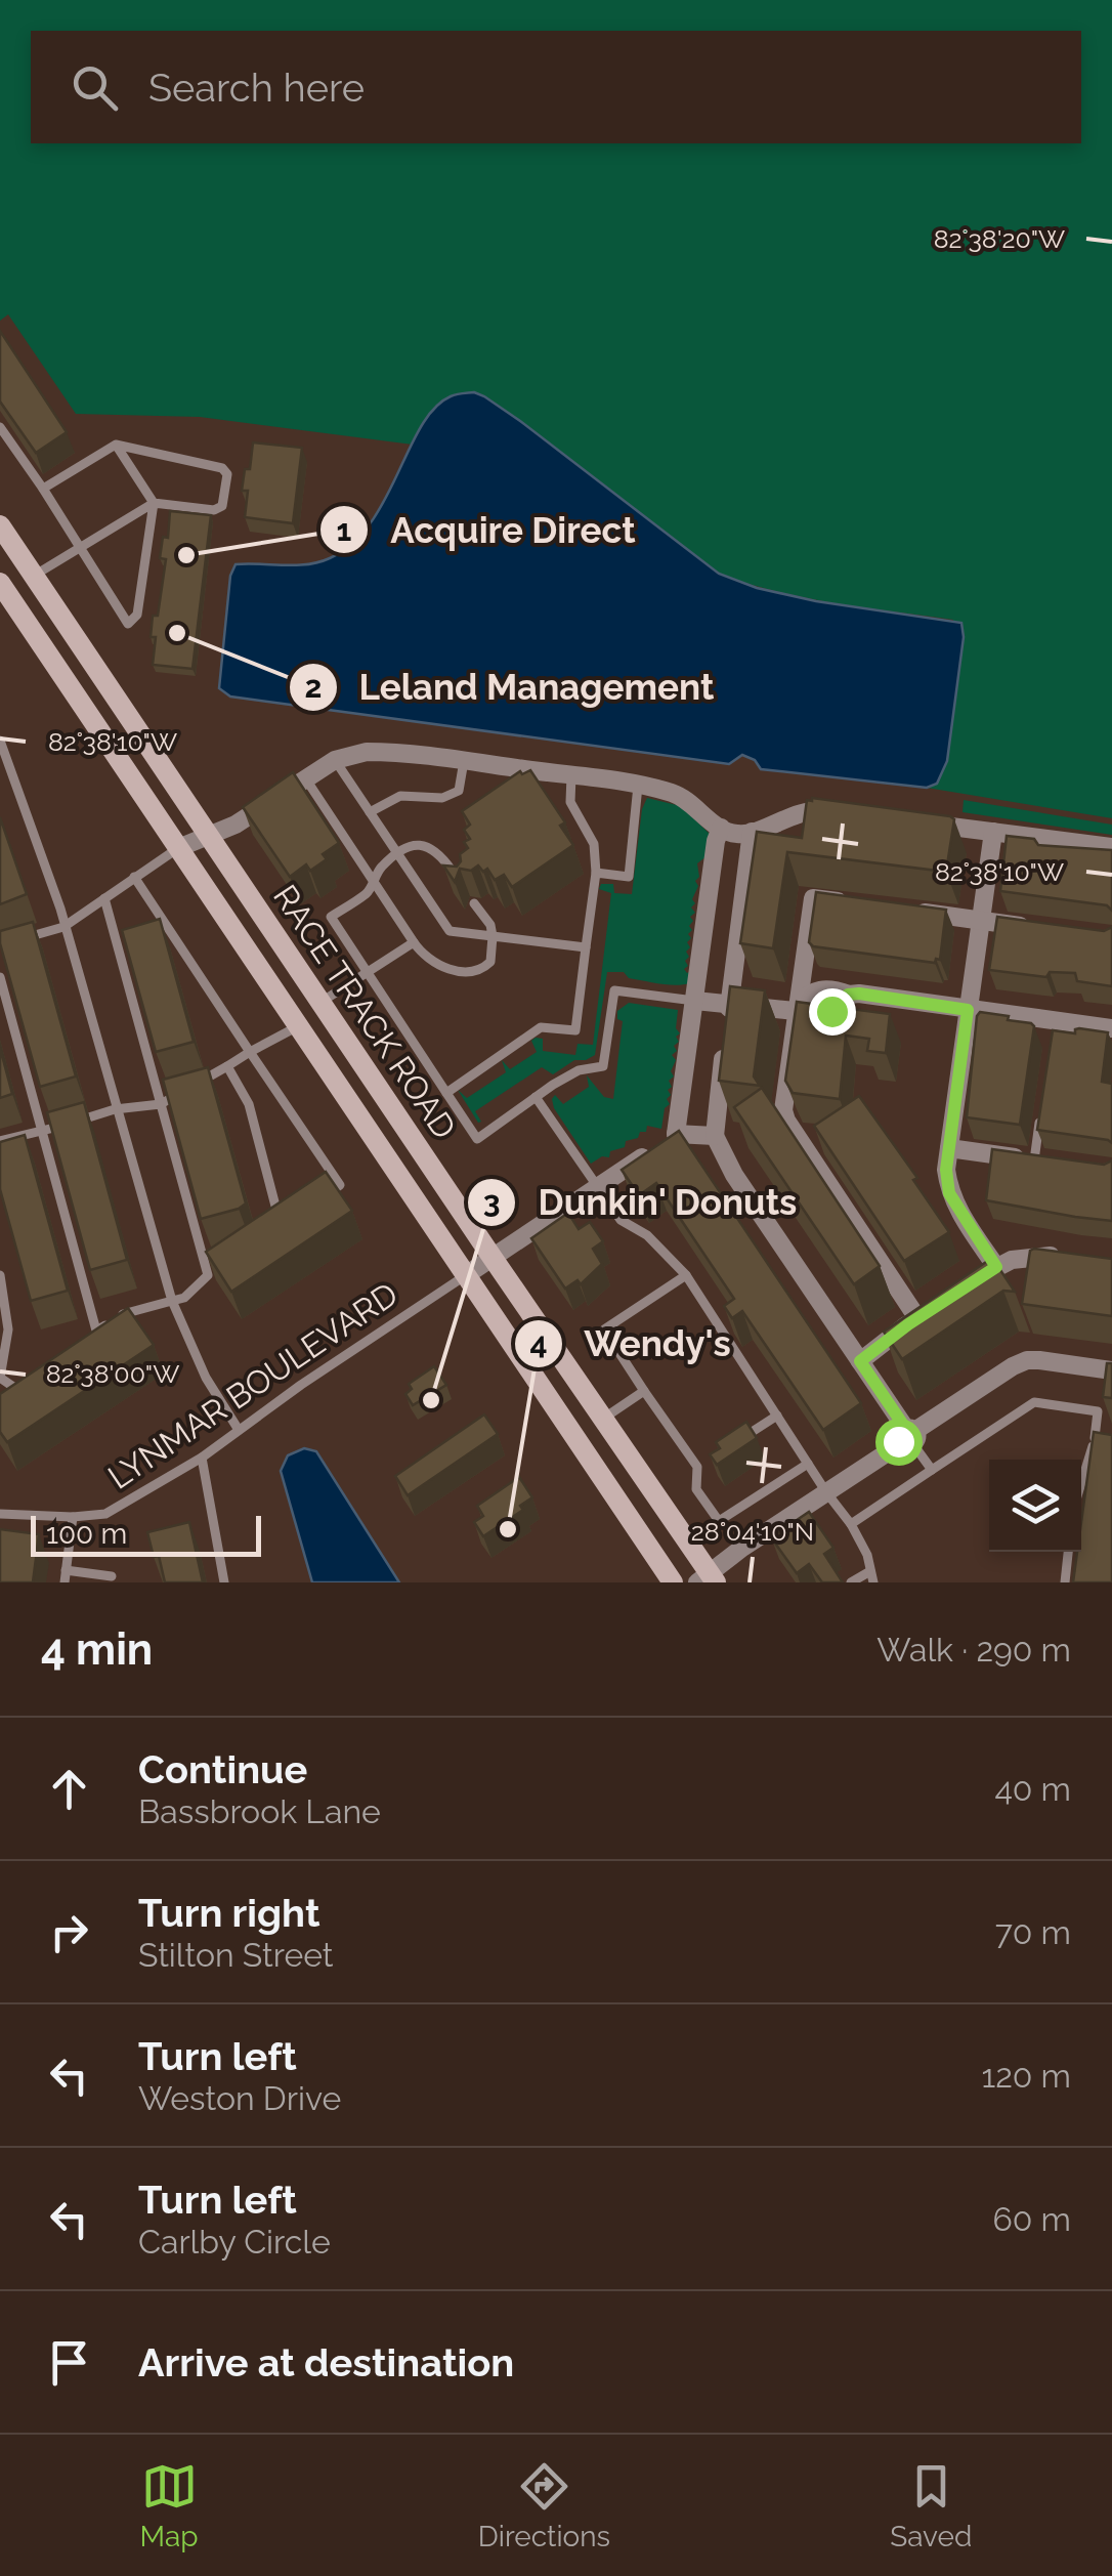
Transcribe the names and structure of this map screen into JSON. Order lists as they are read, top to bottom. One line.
{"streets":{"main road":["RACE TRACK ROAD"],"lane":["LYNMAR BOULEVARD"]},"crossings":[["RACE TRACK ROAD","LYNMAR BOULEVARD"]],"places":["Acquire Direct","Leland Management","Dunkin' Donuts","Wendy's"],"scale_bar":"100 m","page":{"search":"Search here","scale":"100 m","heading":["4 min","Walk · 290 m"],"list":[["Continue","Bassbrook Lane","40 m"],["Turn right","Stilton Street","70 m"],["Turn left","Weston Drive","120 m"],["Turn left","Carlby Circle","60 m"],"Arrive at destination"],"nav":["Map","Directions","Saved"]},"coordinates":["82°38'20\"W","82°38'10\"W","82°38'00\"W","28°04'10\"N"]}
